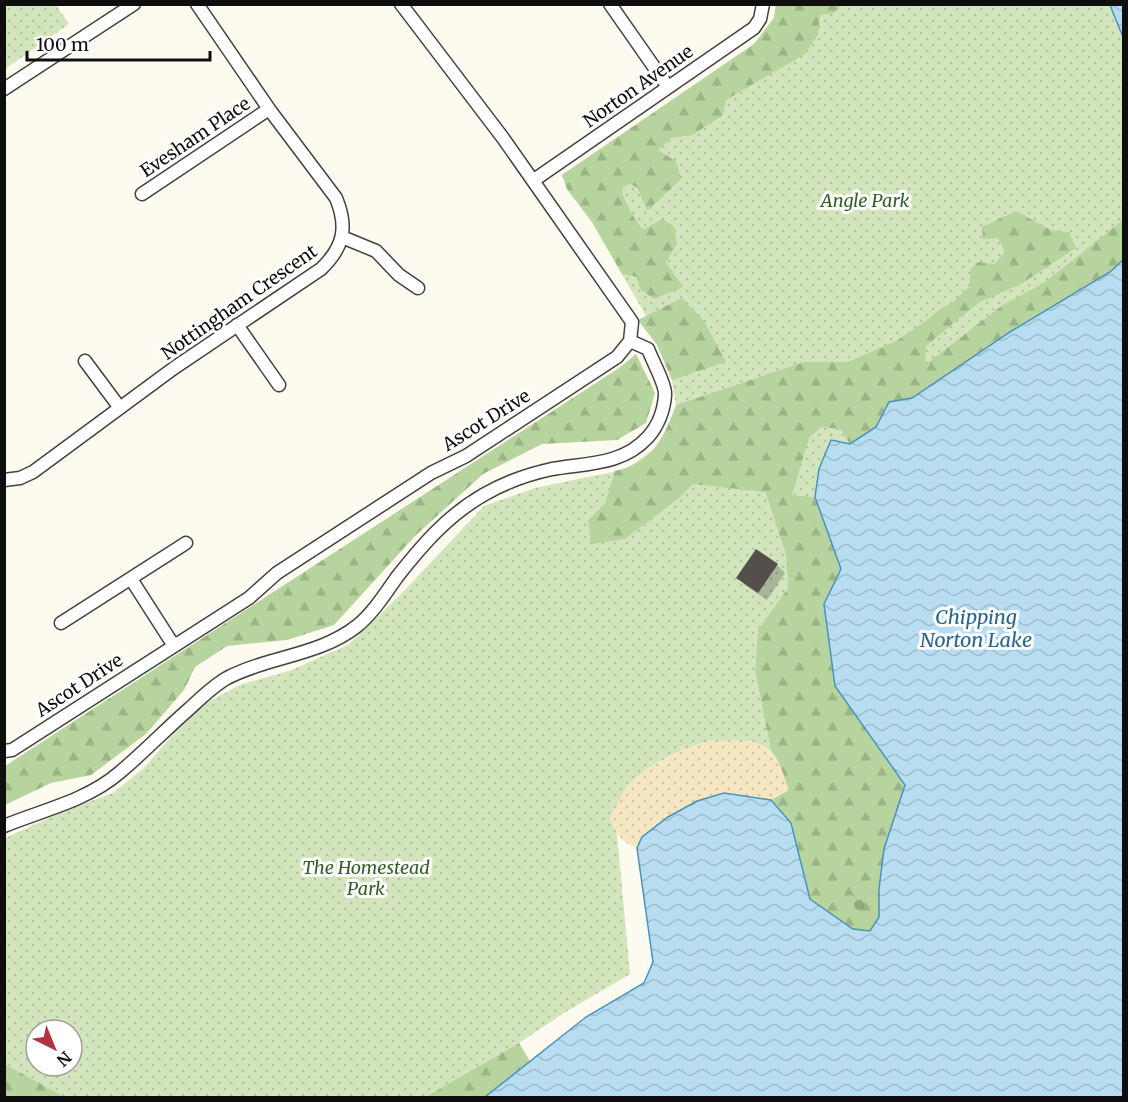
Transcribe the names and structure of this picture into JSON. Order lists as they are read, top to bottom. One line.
{"streets":{"street":["Norton Avenue","Evesham Place","Nottingham Crescent","Ascot Drive"]},"water":["Chipping Norton Lake"],"parks":["Angle Park","The Homestead Park"],"scale_bar":"100 m","north":"bottom right"}
